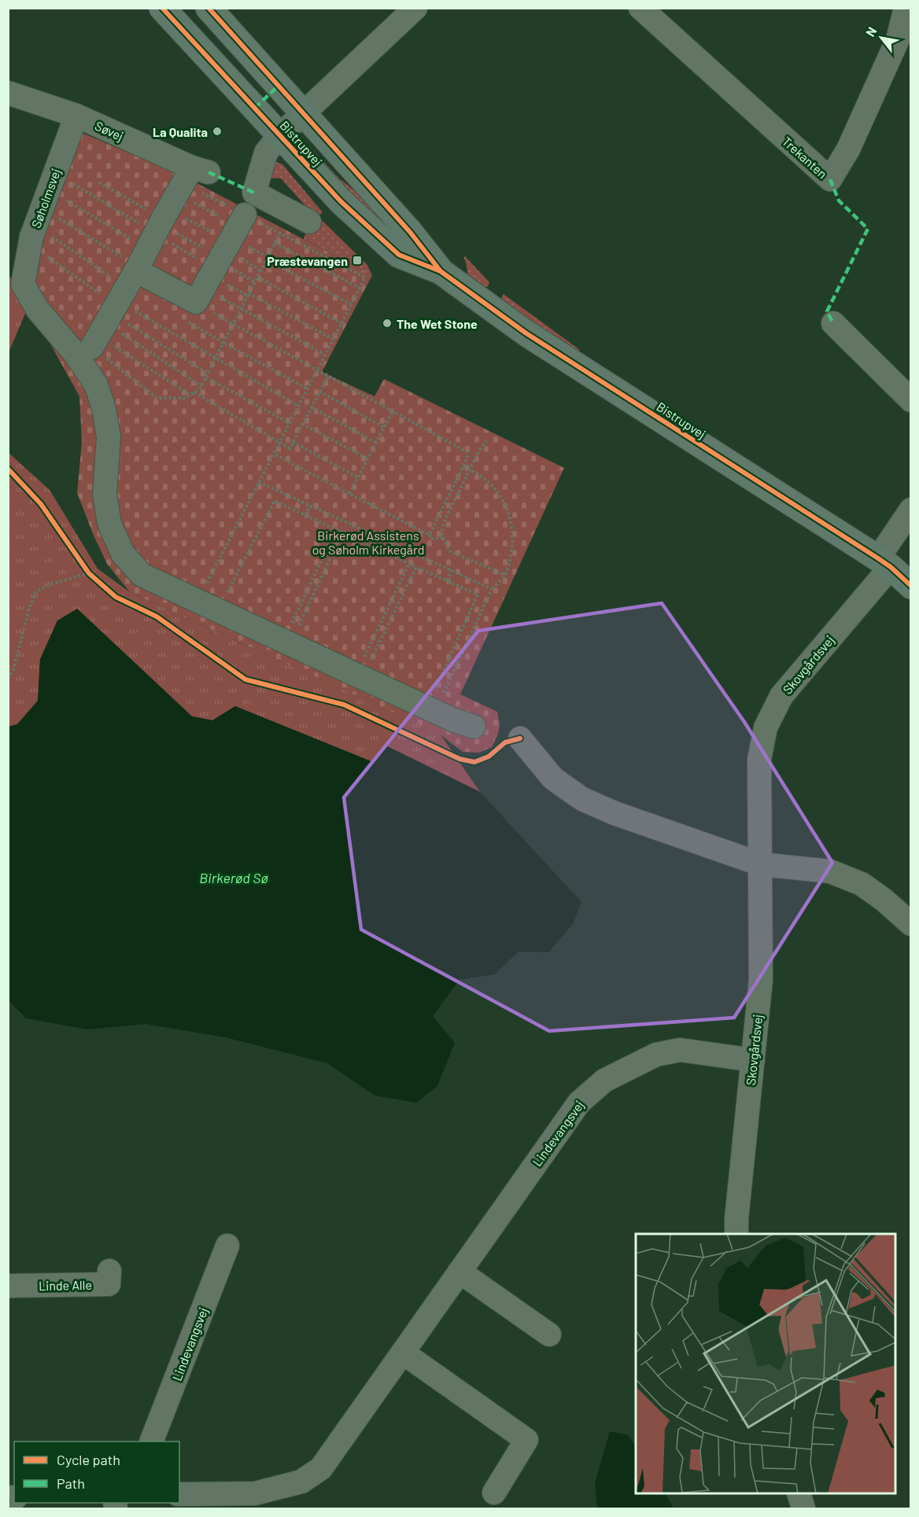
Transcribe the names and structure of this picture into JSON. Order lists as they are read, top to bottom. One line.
{"streets":{"main road":["Bistrupvej"],"street":["Søvej","Trekanten","Søholmsvej","Skovgårdsvej","Lindevangsvej","Linde Alle"]},"crossings":[["Søvej","Søholmsvej"],["Bistrupvej","Skovgårdsvej"],["Skovgårdsvej","Lindevangsvej"]],"water":["Birkerød Sø"],"parks":["Birkerød Assistens og Søholm Kirkegård"],"places":{"other":["La Qualita","The Wet Stone"],"transit":["Præstevangen"]},"legend":["Cycle path","Path"],"north":"top left"}
